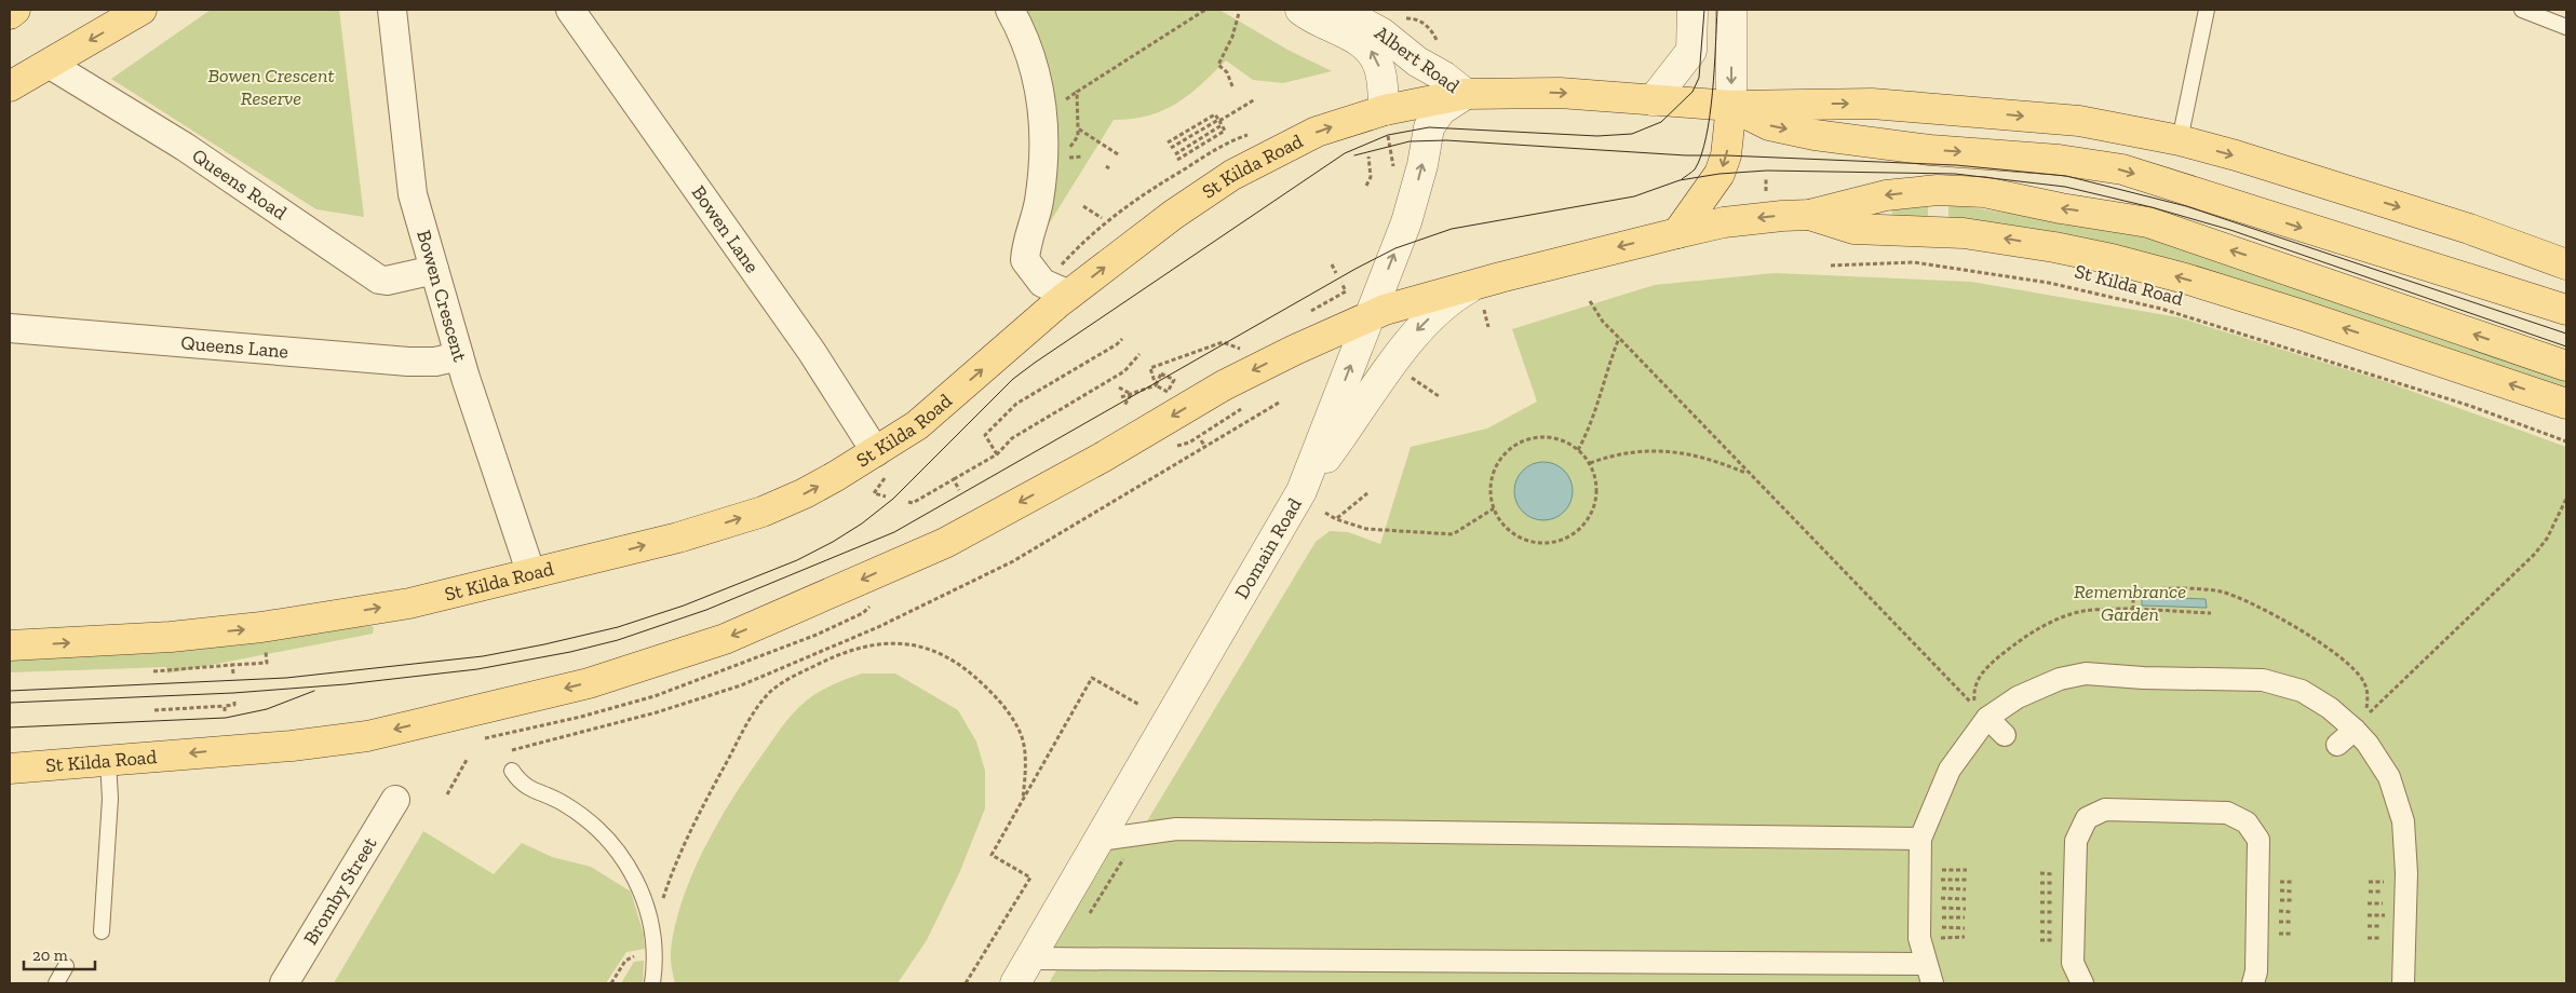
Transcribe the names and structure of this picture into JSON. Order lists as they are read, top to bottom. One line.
{"streets":{"main road":["St Kilda Road"],"street":["Albert Road","Queens Road","Bowen Lane","Bowen Crescent","Queens Lane","Domain Road","Bromby Street"]},"crossings":[["Albert Road","St Kilda Road"],["Albert Road","Domain Road"],["St Kilda Road","Bowen Lane"],["St Kilda Road","Bowen Crescent"],["St Kilda Road","Domain Road"],["Queens Road","Bowen Crescent"],["Bowen Crescent","Queens Lane"]],"parks":["Bowen Crescent Reserve","Remembrance Garden"],"scale_bar":"20 m"}
